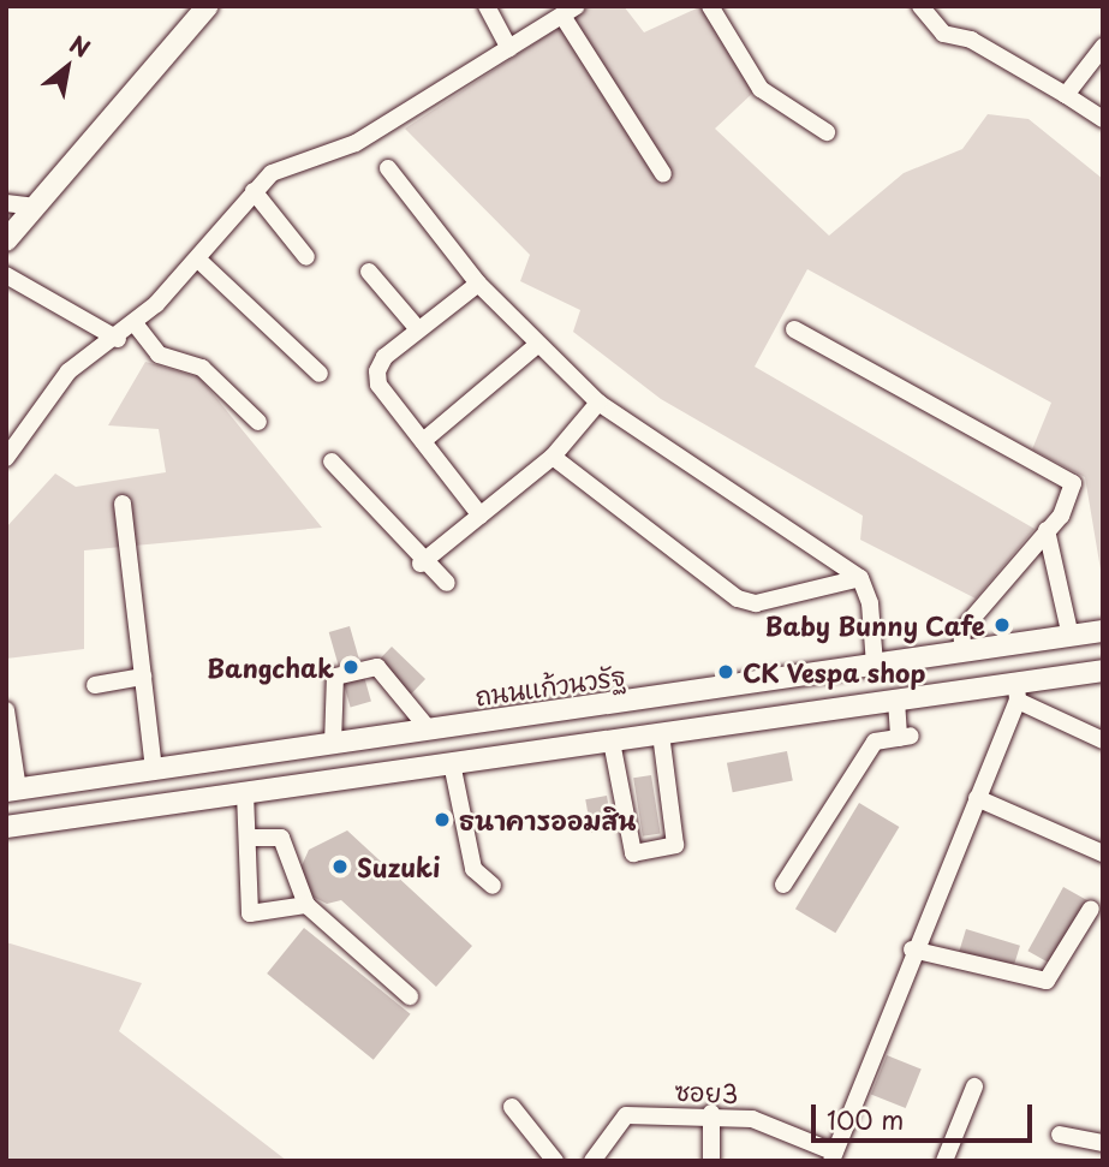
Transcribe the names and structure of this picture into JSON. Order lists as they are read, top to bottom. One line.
{"streets":{"main road":["ถนนแก้วนวรัฐ"],"street":["ซอย3"]},"places":["Baby Bunny Cafe","Bangchak","CK Vespa shop","ธนาคารออมสิน","Suzuki"],"scale_bar":"100 m","north":"top right"}
